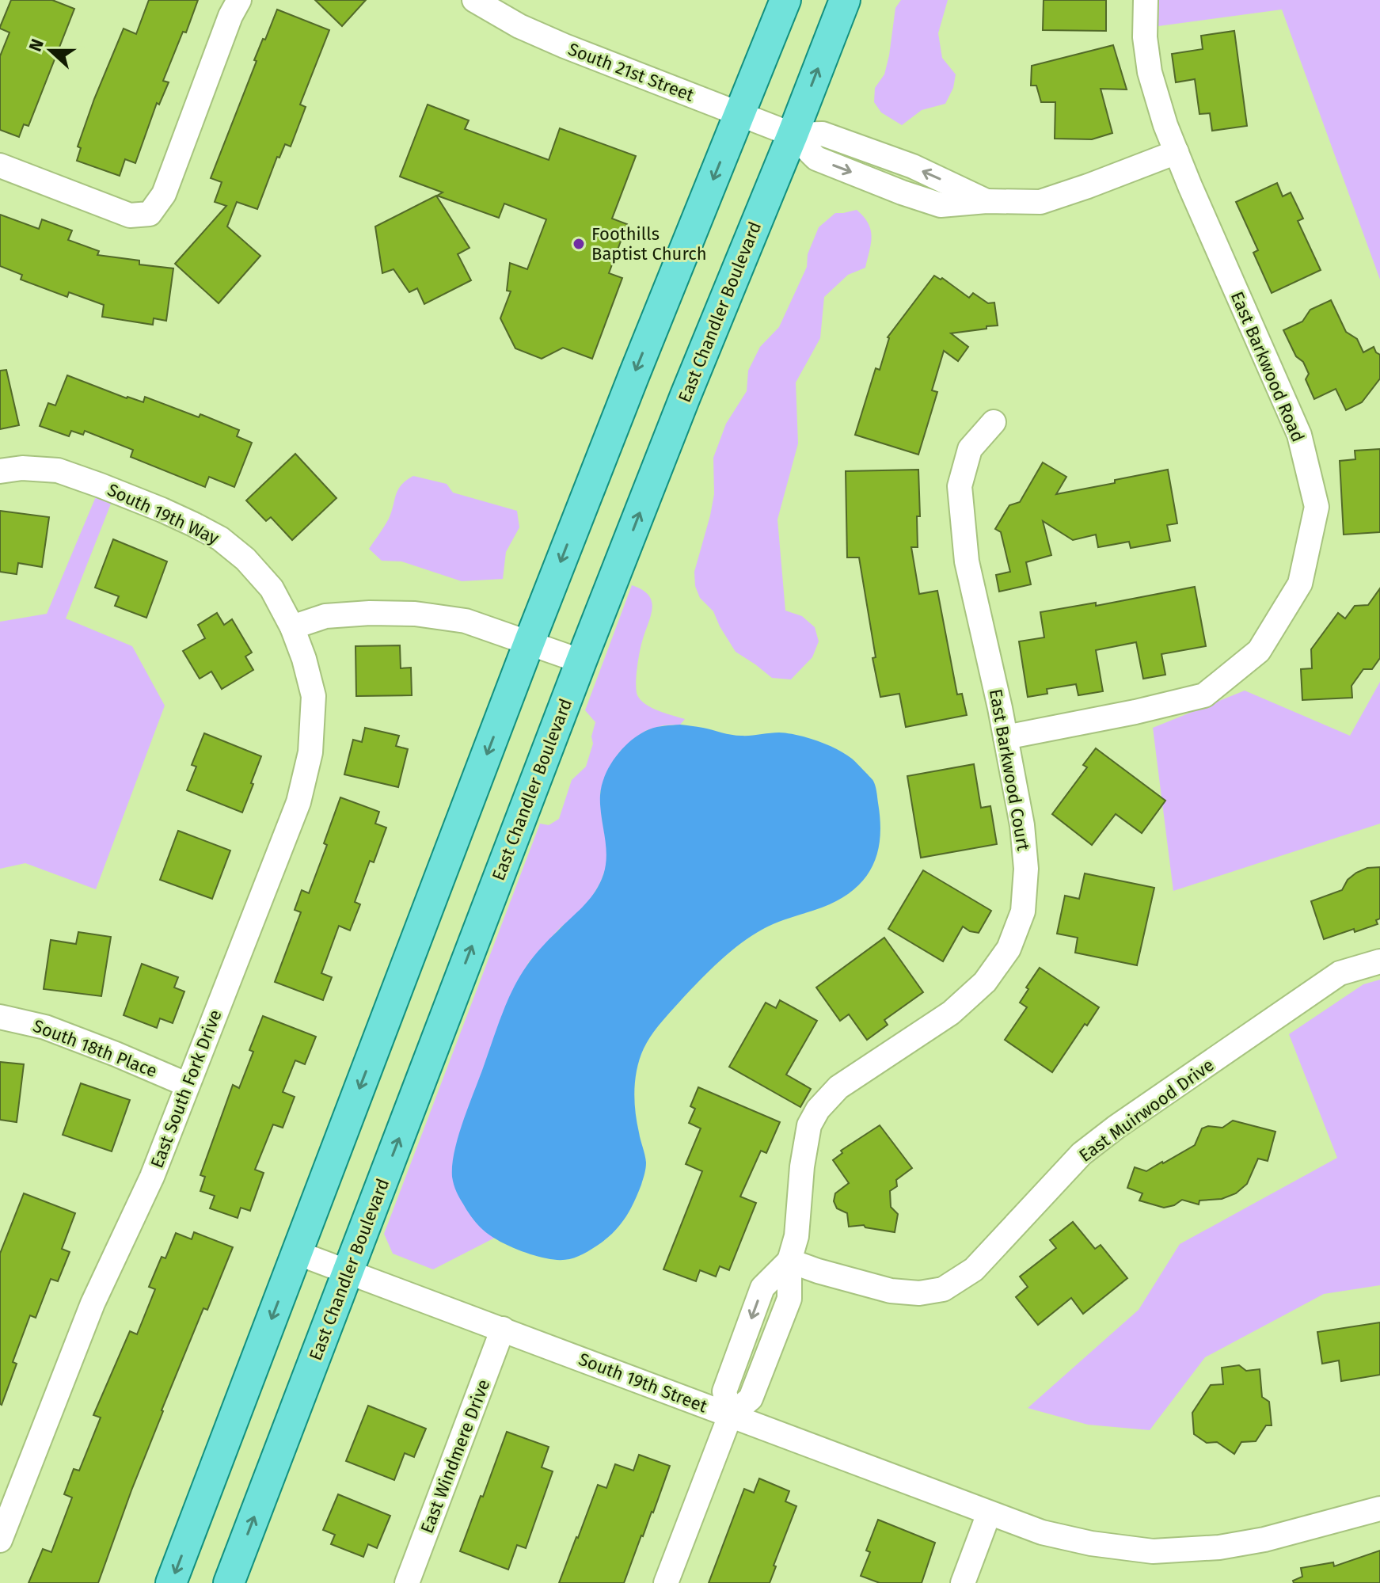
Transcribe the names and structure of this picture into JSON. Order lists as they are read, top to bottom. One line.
{"streets":{"main road":["East Chandler Boulevard"],"street":["South 21st Street","East Barkwood Road","South 19th Way","East Barkwood Court","South 18th Place","East South Fork Drive","East Muirwood Drive","South 19th Street","East Windmere Drive"]},"crossings":[["South 21st Street","East Chandler Boulevard"],["South 21st Street","East Barkwood Road"],["East Chandler Boulevard","South 19th Street"],["East Barkwood Road","East Barkwood Court"],["South 19th Way","East South Fork Drive"],["East Barkwood Court","East Muirwood Drive"],["South 18th Place","East South Fork Drive"],["South 19th Street","East Windmere Drive"]],"places":["Foothills Baptist Church"],"north":"left"}
